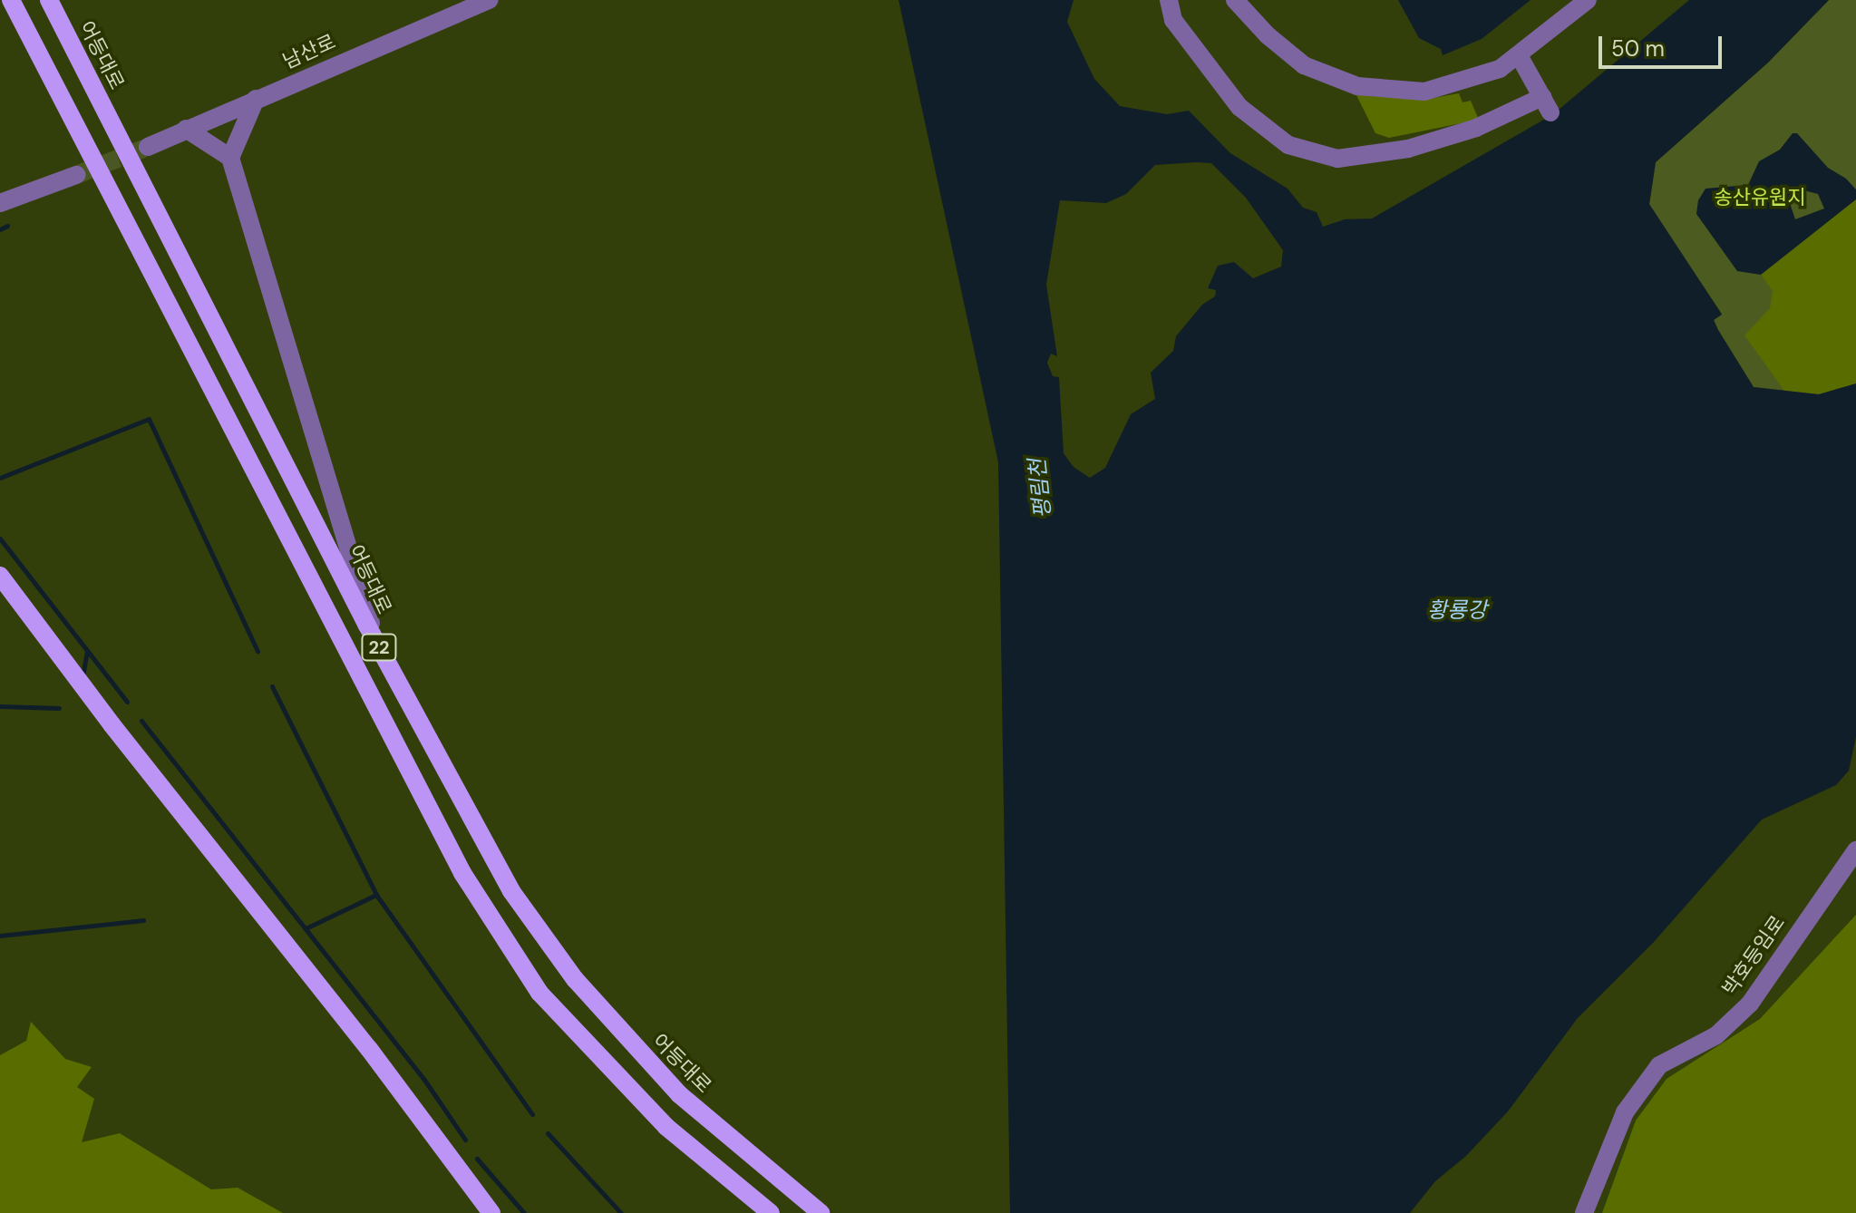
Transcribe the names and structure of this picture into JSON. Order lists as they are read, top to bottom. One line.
{"streets":{"main road":["어등대로","22"],"street":["남산로","박호등임로"]},"water":["평림천","황룡강"],"parks":["송산유원지"],"scale_bar":"50 m"}
